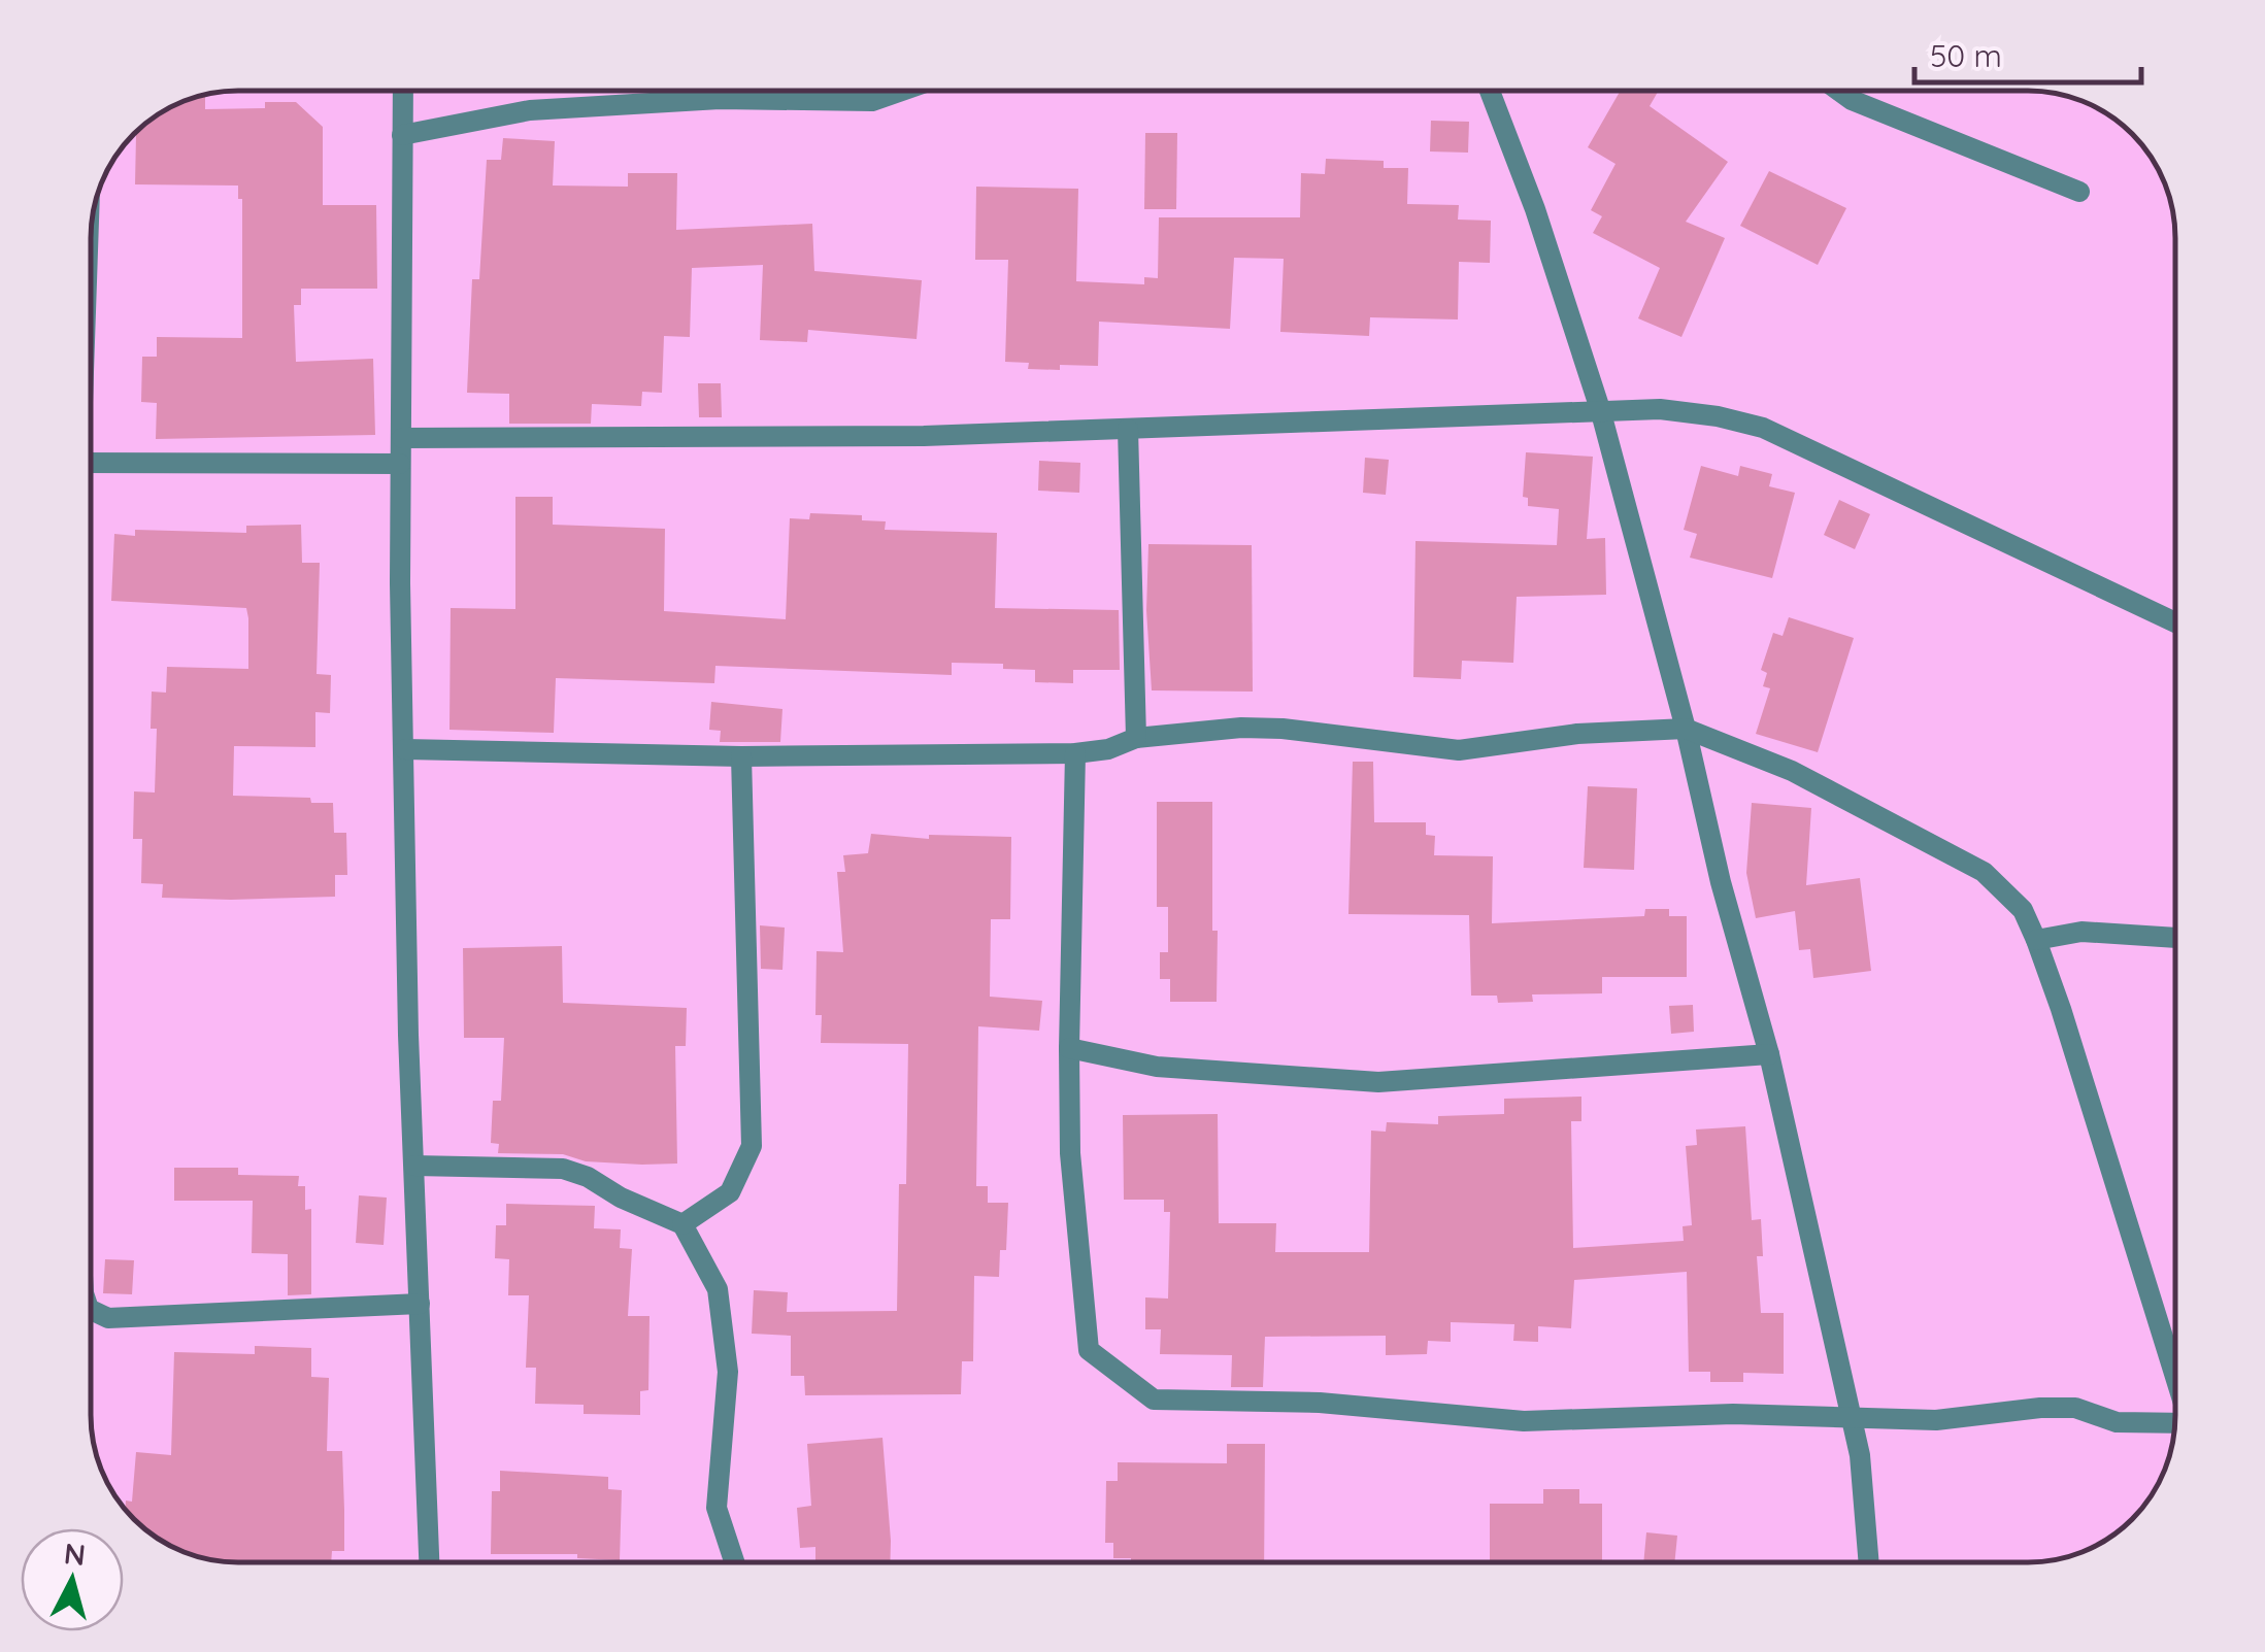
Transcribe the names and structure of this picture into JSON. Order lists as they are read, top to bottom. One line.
{"scale_bar":"50 m","north":"top"}
